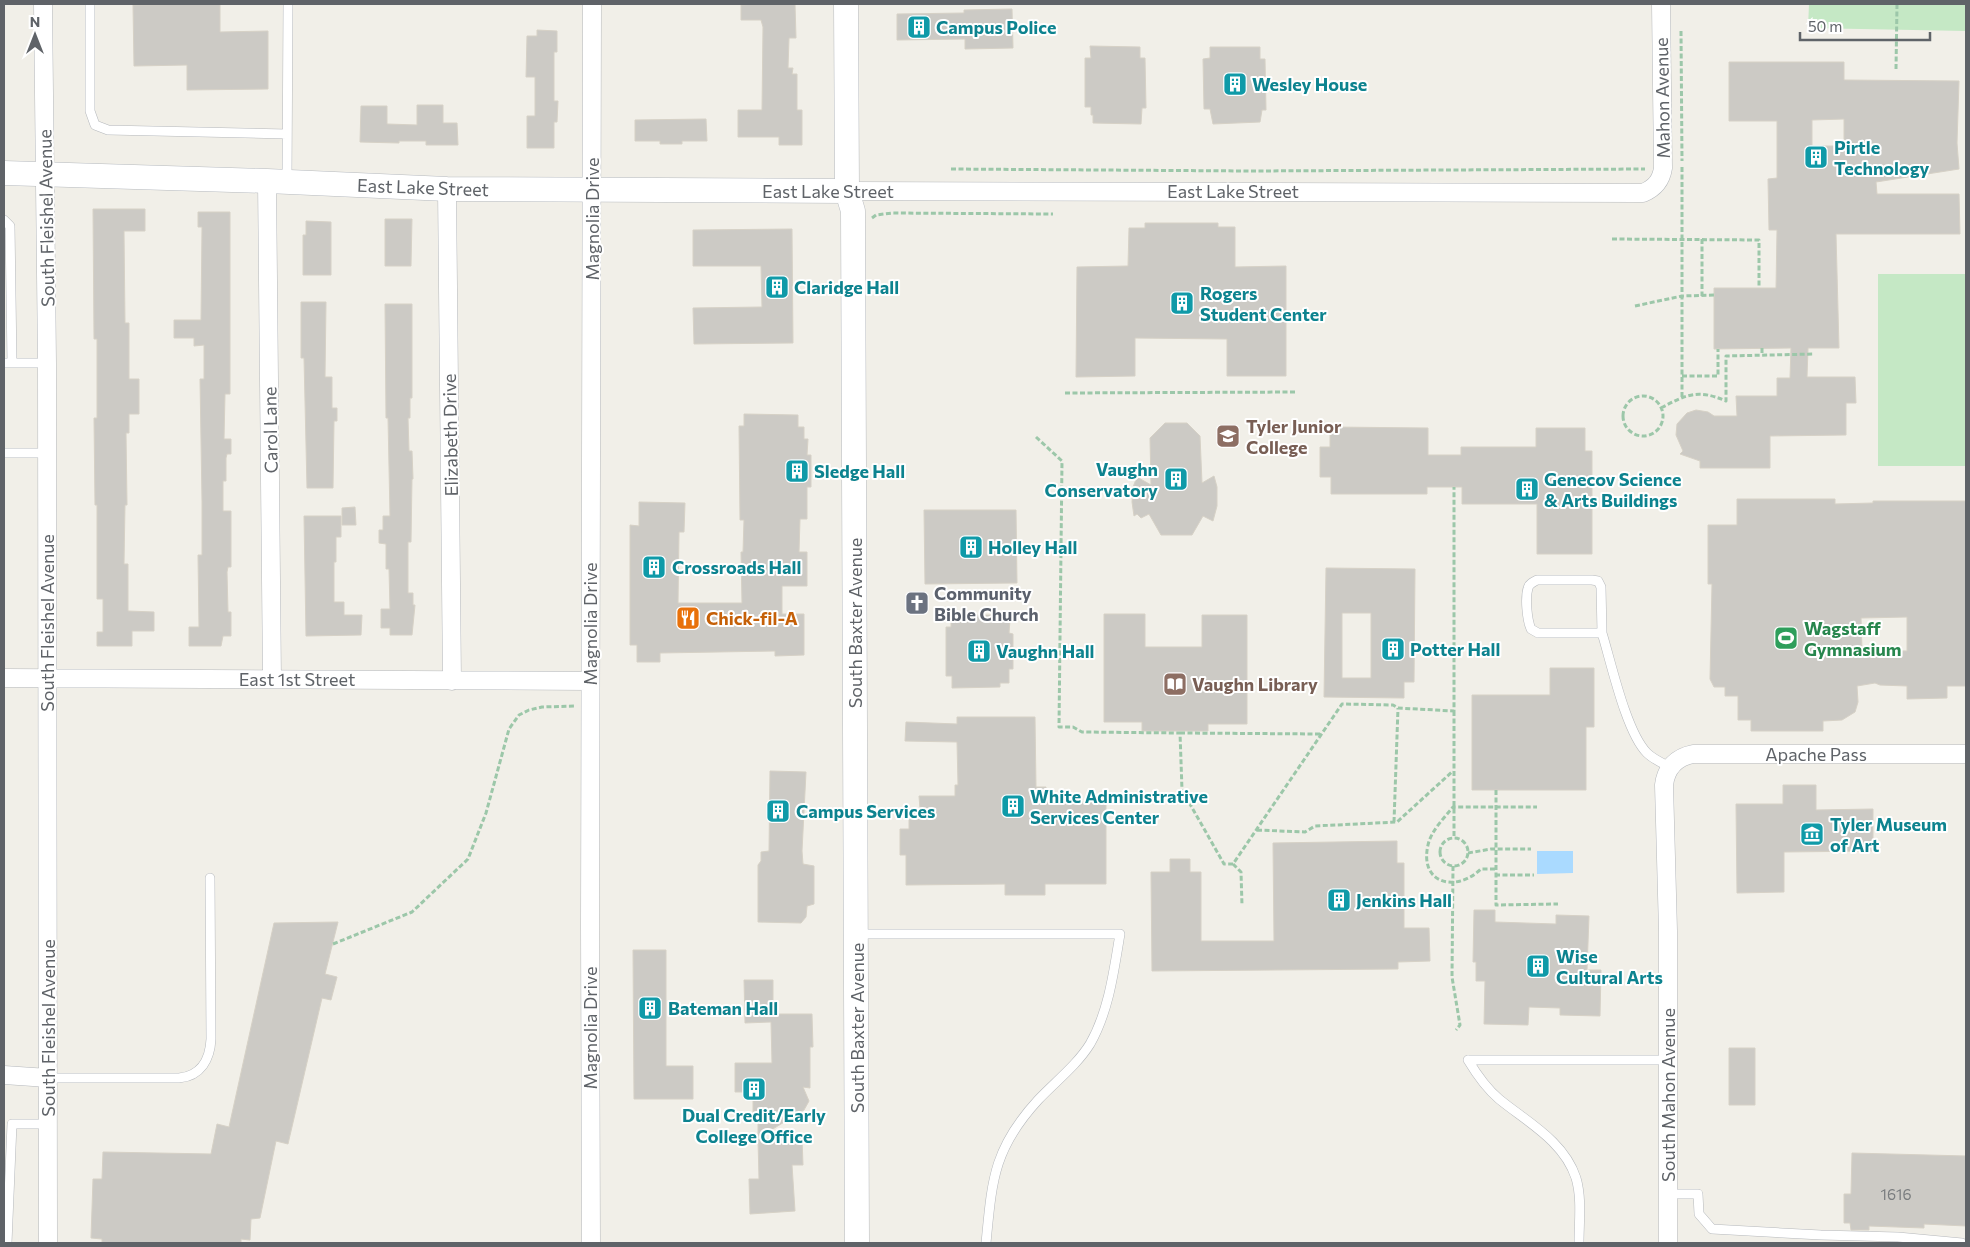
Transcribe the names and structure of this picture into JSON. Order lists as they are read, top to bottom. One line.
{"streets":{"street":["Mahon Avenue","East Lake Street","South Fleishel Avenue","Magnolia Drive","Carol Lane","Elizabeth Drive","South Baxter Avenue","East 1st Street","Apache Pass","South Mahon Avenue"]},"crossings":[["Mahon Avenue","East Lake Street"],["East Lake Street","South Fleishel Avenue"],["East Lake Street","Magnolia Drive"],["East Lake Street","Carol Lane"],["East Lake Street","Elizabeth Drive"],["East Lake Street","South Baxter Avenue"],["South Fleishel Avenue","East 1st Street"],["Magnolia Drive","East 1st Street"],["Carol Lane","East 1st Street"],["Elizabeth Drive","East 1st Street"],["Apache Pass","South Mahon Avenue"]],"places":{"building":["Campus Police","Wesley House","Pirtle Technology","Claridge Hall","Rogers Student Center","Sledge Hall","Vaughn Conservatory","Genecov Science & Arts Buildings","Holley Hall","Crossroads Hall","Potter Hall","Vaughn Hall","White Administrative Services Center","Campus Services","Jenkins Hall","Wise Cultural Arts","Bateman Hall","Dual Credit/Early College Office"],"school or university":["Tyler Junior College"],"church":["Community Bible Church"],"restaurant":["Chick-fil-A"],"sports":["Wagstaff Gymnasium"],"library":["Vaughn Library"],"museum":["Tyler Museum of Art"]},"house_numbers":["1616"],"scale_bar":"50 m","north":"top"}
